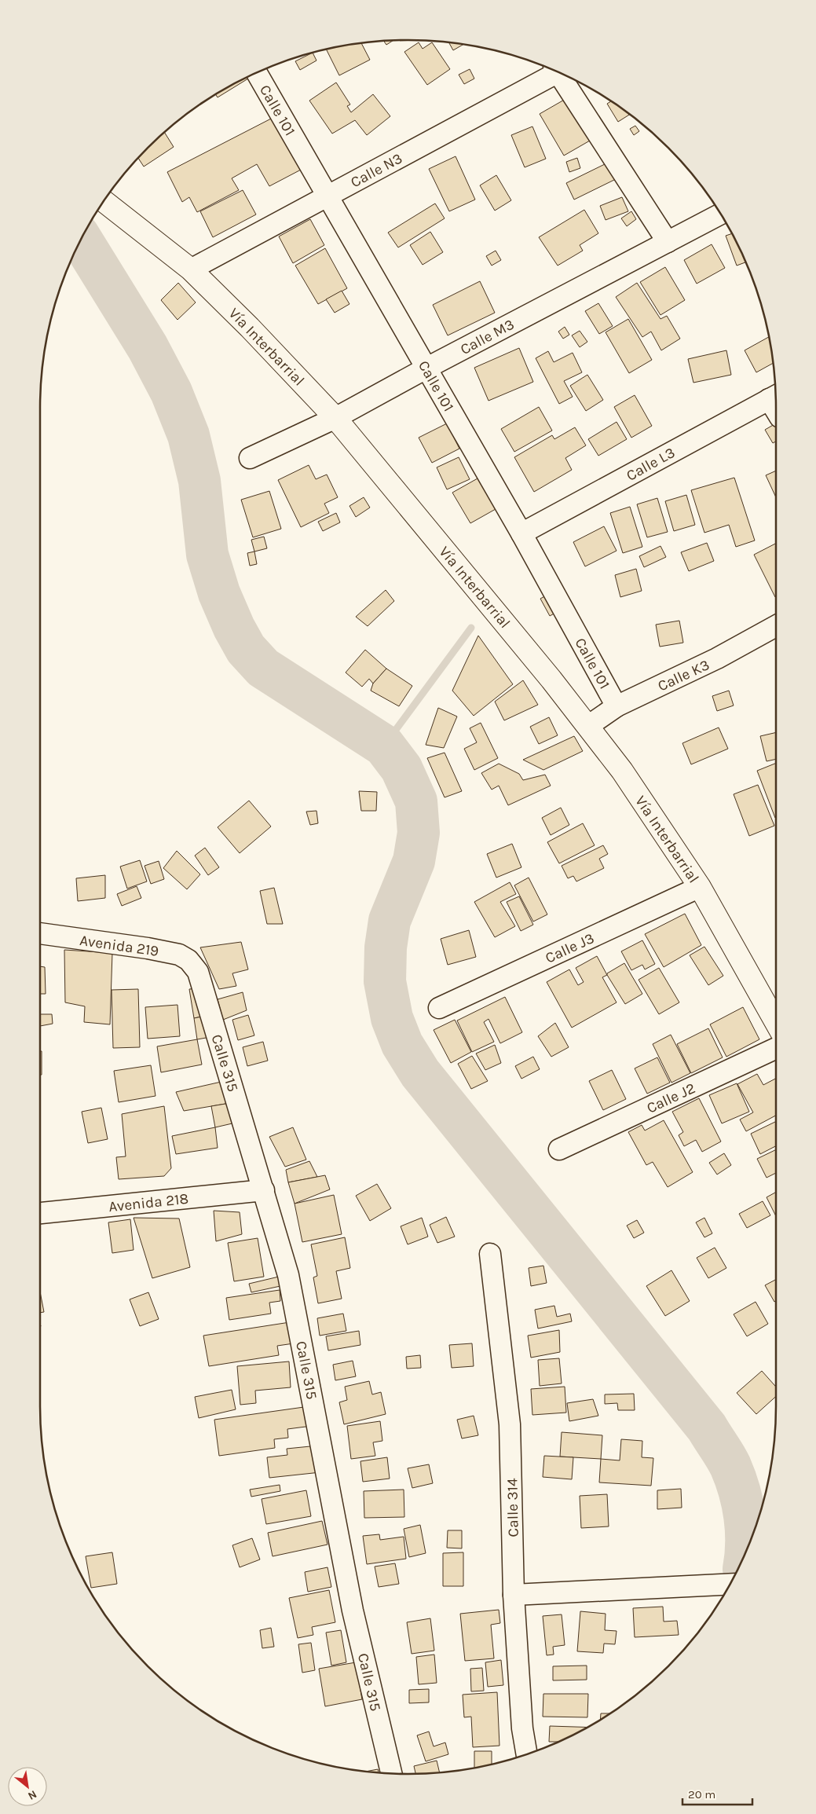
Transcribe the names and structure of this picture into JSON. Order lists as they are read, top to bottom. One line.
{"streets":{"main road":["Vía Interbarrial"],"street":["Calle 101","Calle N3","Calle M3","Calle L3","Calle K3","Avenida 219","Calle J3","Calle 315","Calle J2","Avenida 218","Calle 314"]},"crossings":[["Calle 101","Calle N3"],["Calle 101","Calle M3"],["Calle 101","Calle L3"],["Calle 101","Calle K3"],["Calle N3","Vía Interbarrial"],["Calle M3","Vía Interbarrial"],["Vía Interbarrial","Calle K3"],["Vía Interbarrial","Calle J3"],["Avenida 219","Calle 315"],["Calle 315","Avenida 218"]],"scale_bar":"20 m","north":"bottom right"}
